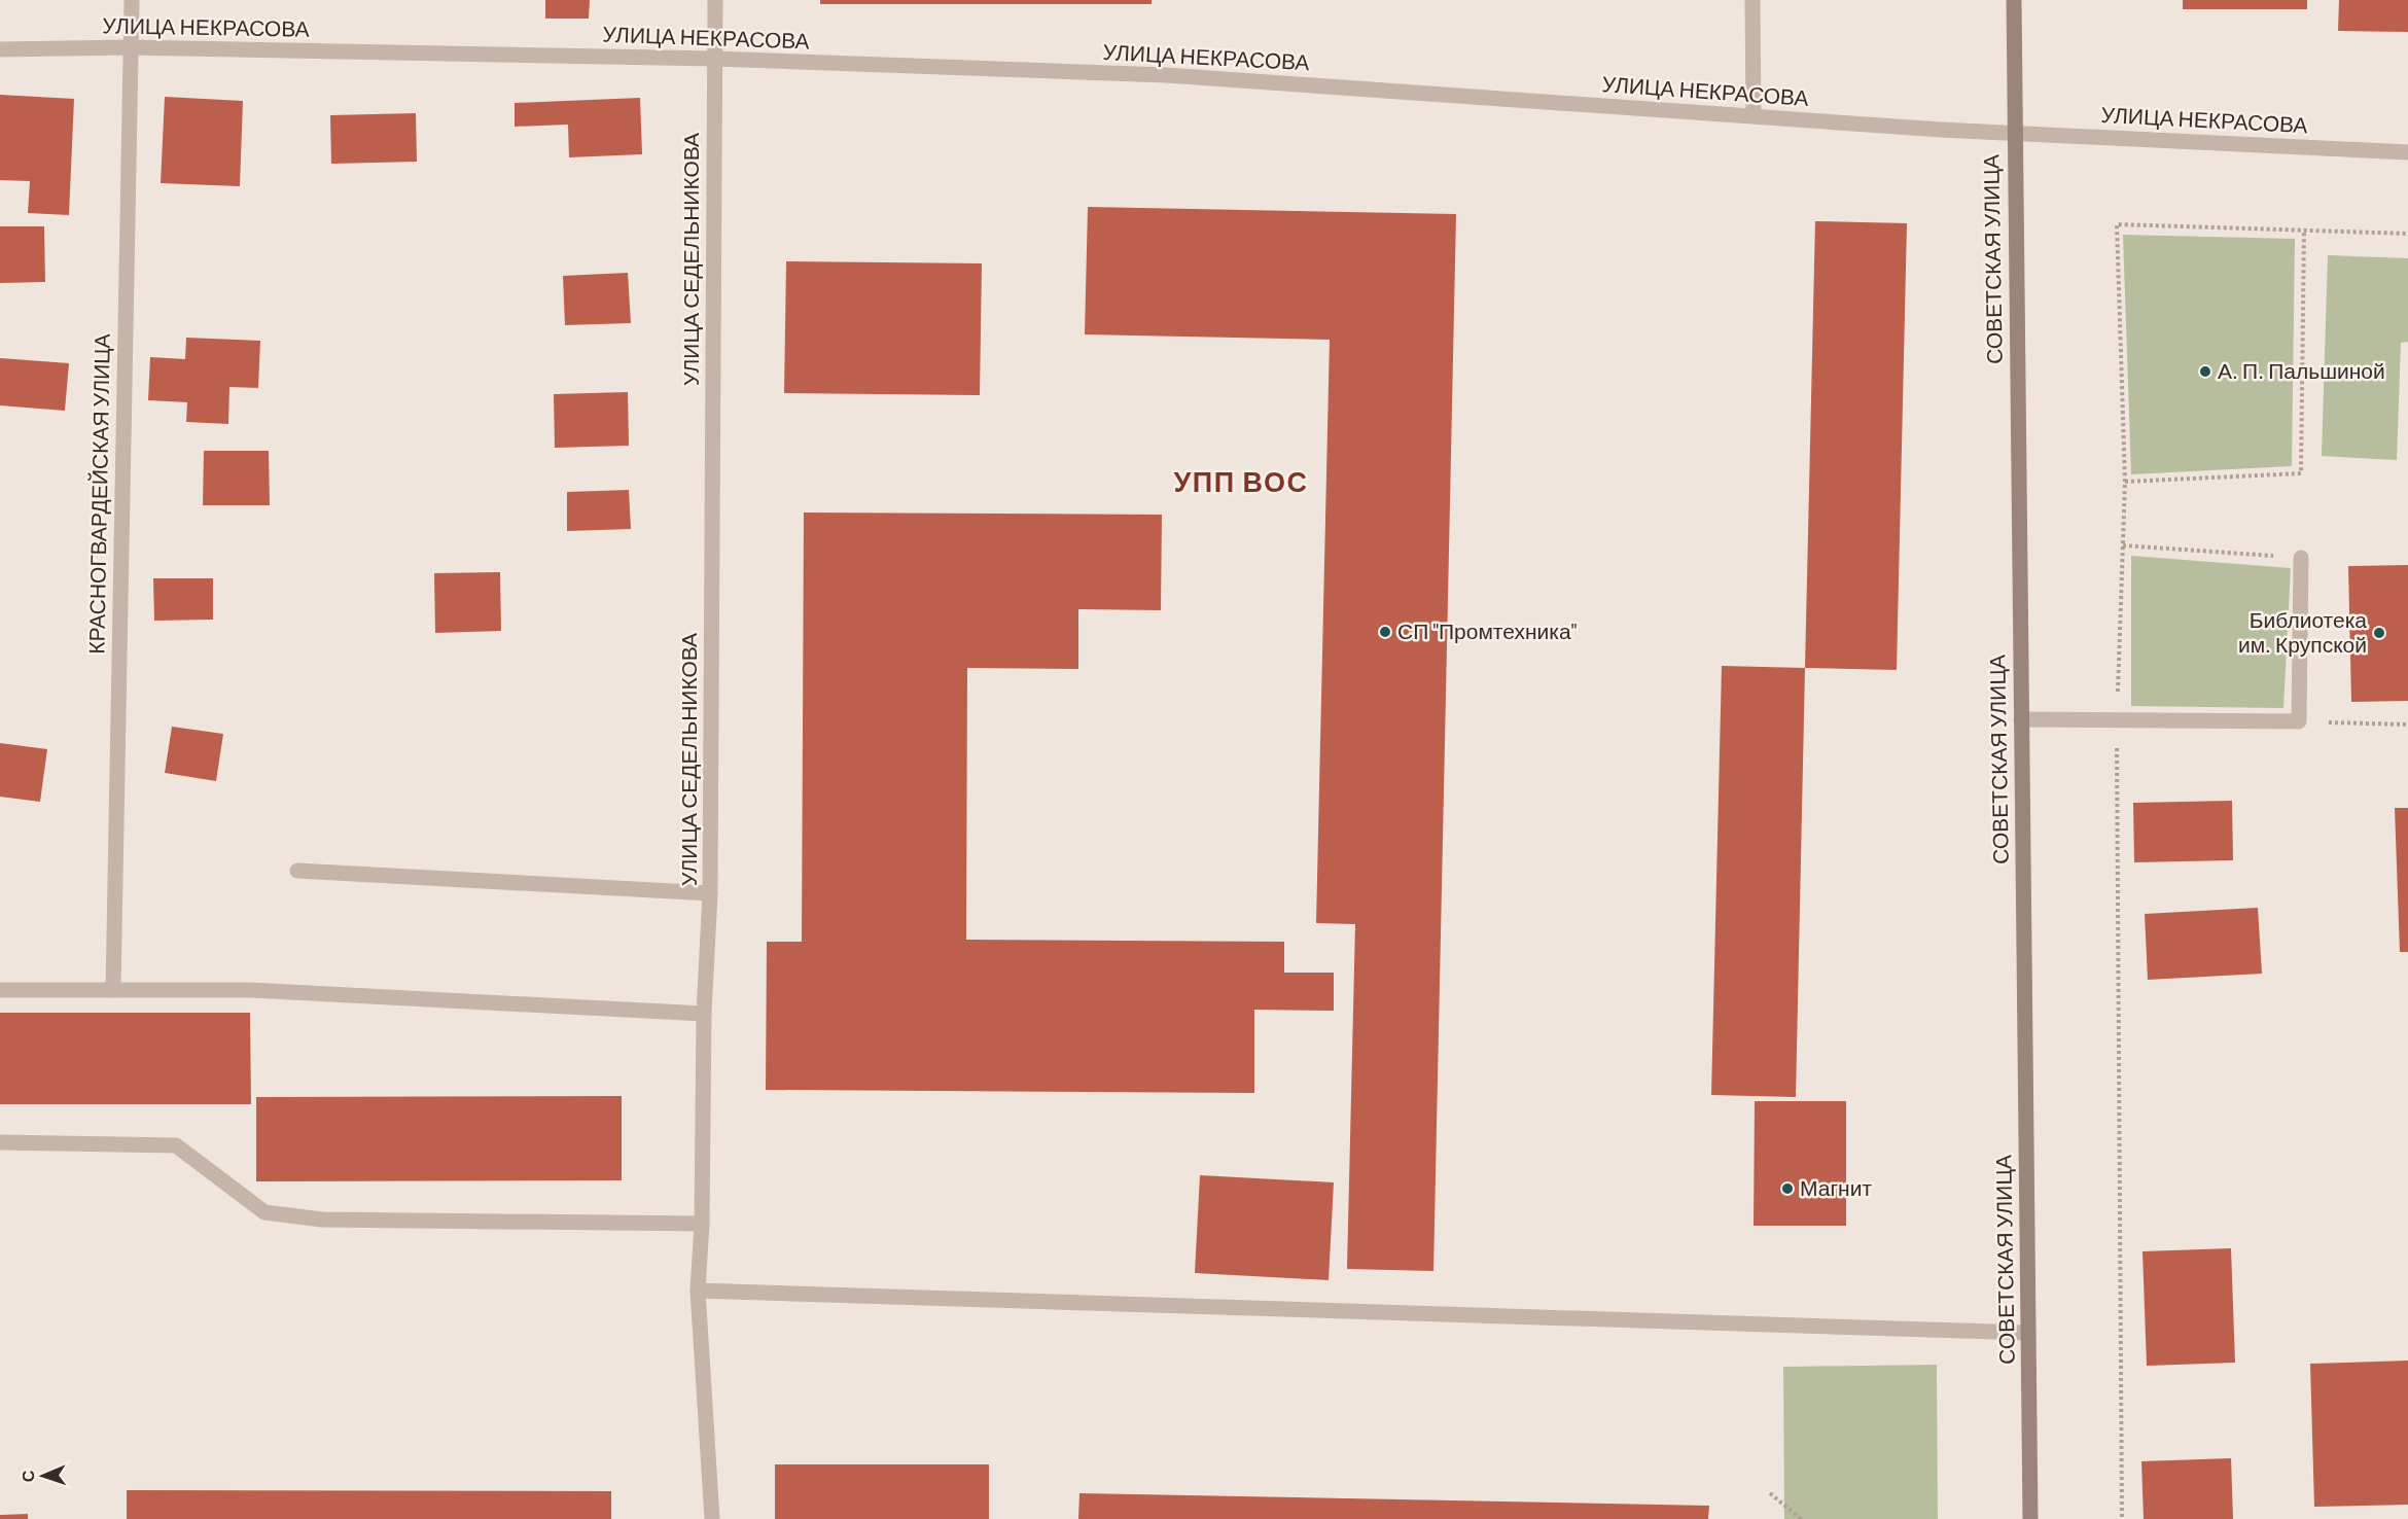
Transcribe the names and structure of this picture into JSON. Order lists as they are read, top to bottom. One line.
{"streets":{"main road":["СОВЕТСКАЯ УЛИЦА"],"street":["УЛИЦА НЕКРАСОВА","УЛИЦА СЕДЕЛЬНИКОВА","КРАСНОГВАРДЕЙСКАЯ УЛИЦА"]},"crossings":[["УЛИЦА НЕКРАСОВА","УЛИЦА СЕДЕЛЬНИКОВА"],["УЛИЦА НЕКРАСОВА","СОВЕТСКАЯ УЛИЦА"],["УЛИЦА НЕКРАСОВА","КРАСНОГВАРДЕЙСКАЯ УЛИЦА"]],"districts":["УПП ВОС"],"places":["А. П. Пальшиной","СП \"Промтехника\"","Библиотека им. Крупской","Магнит"],"north":"left"}
